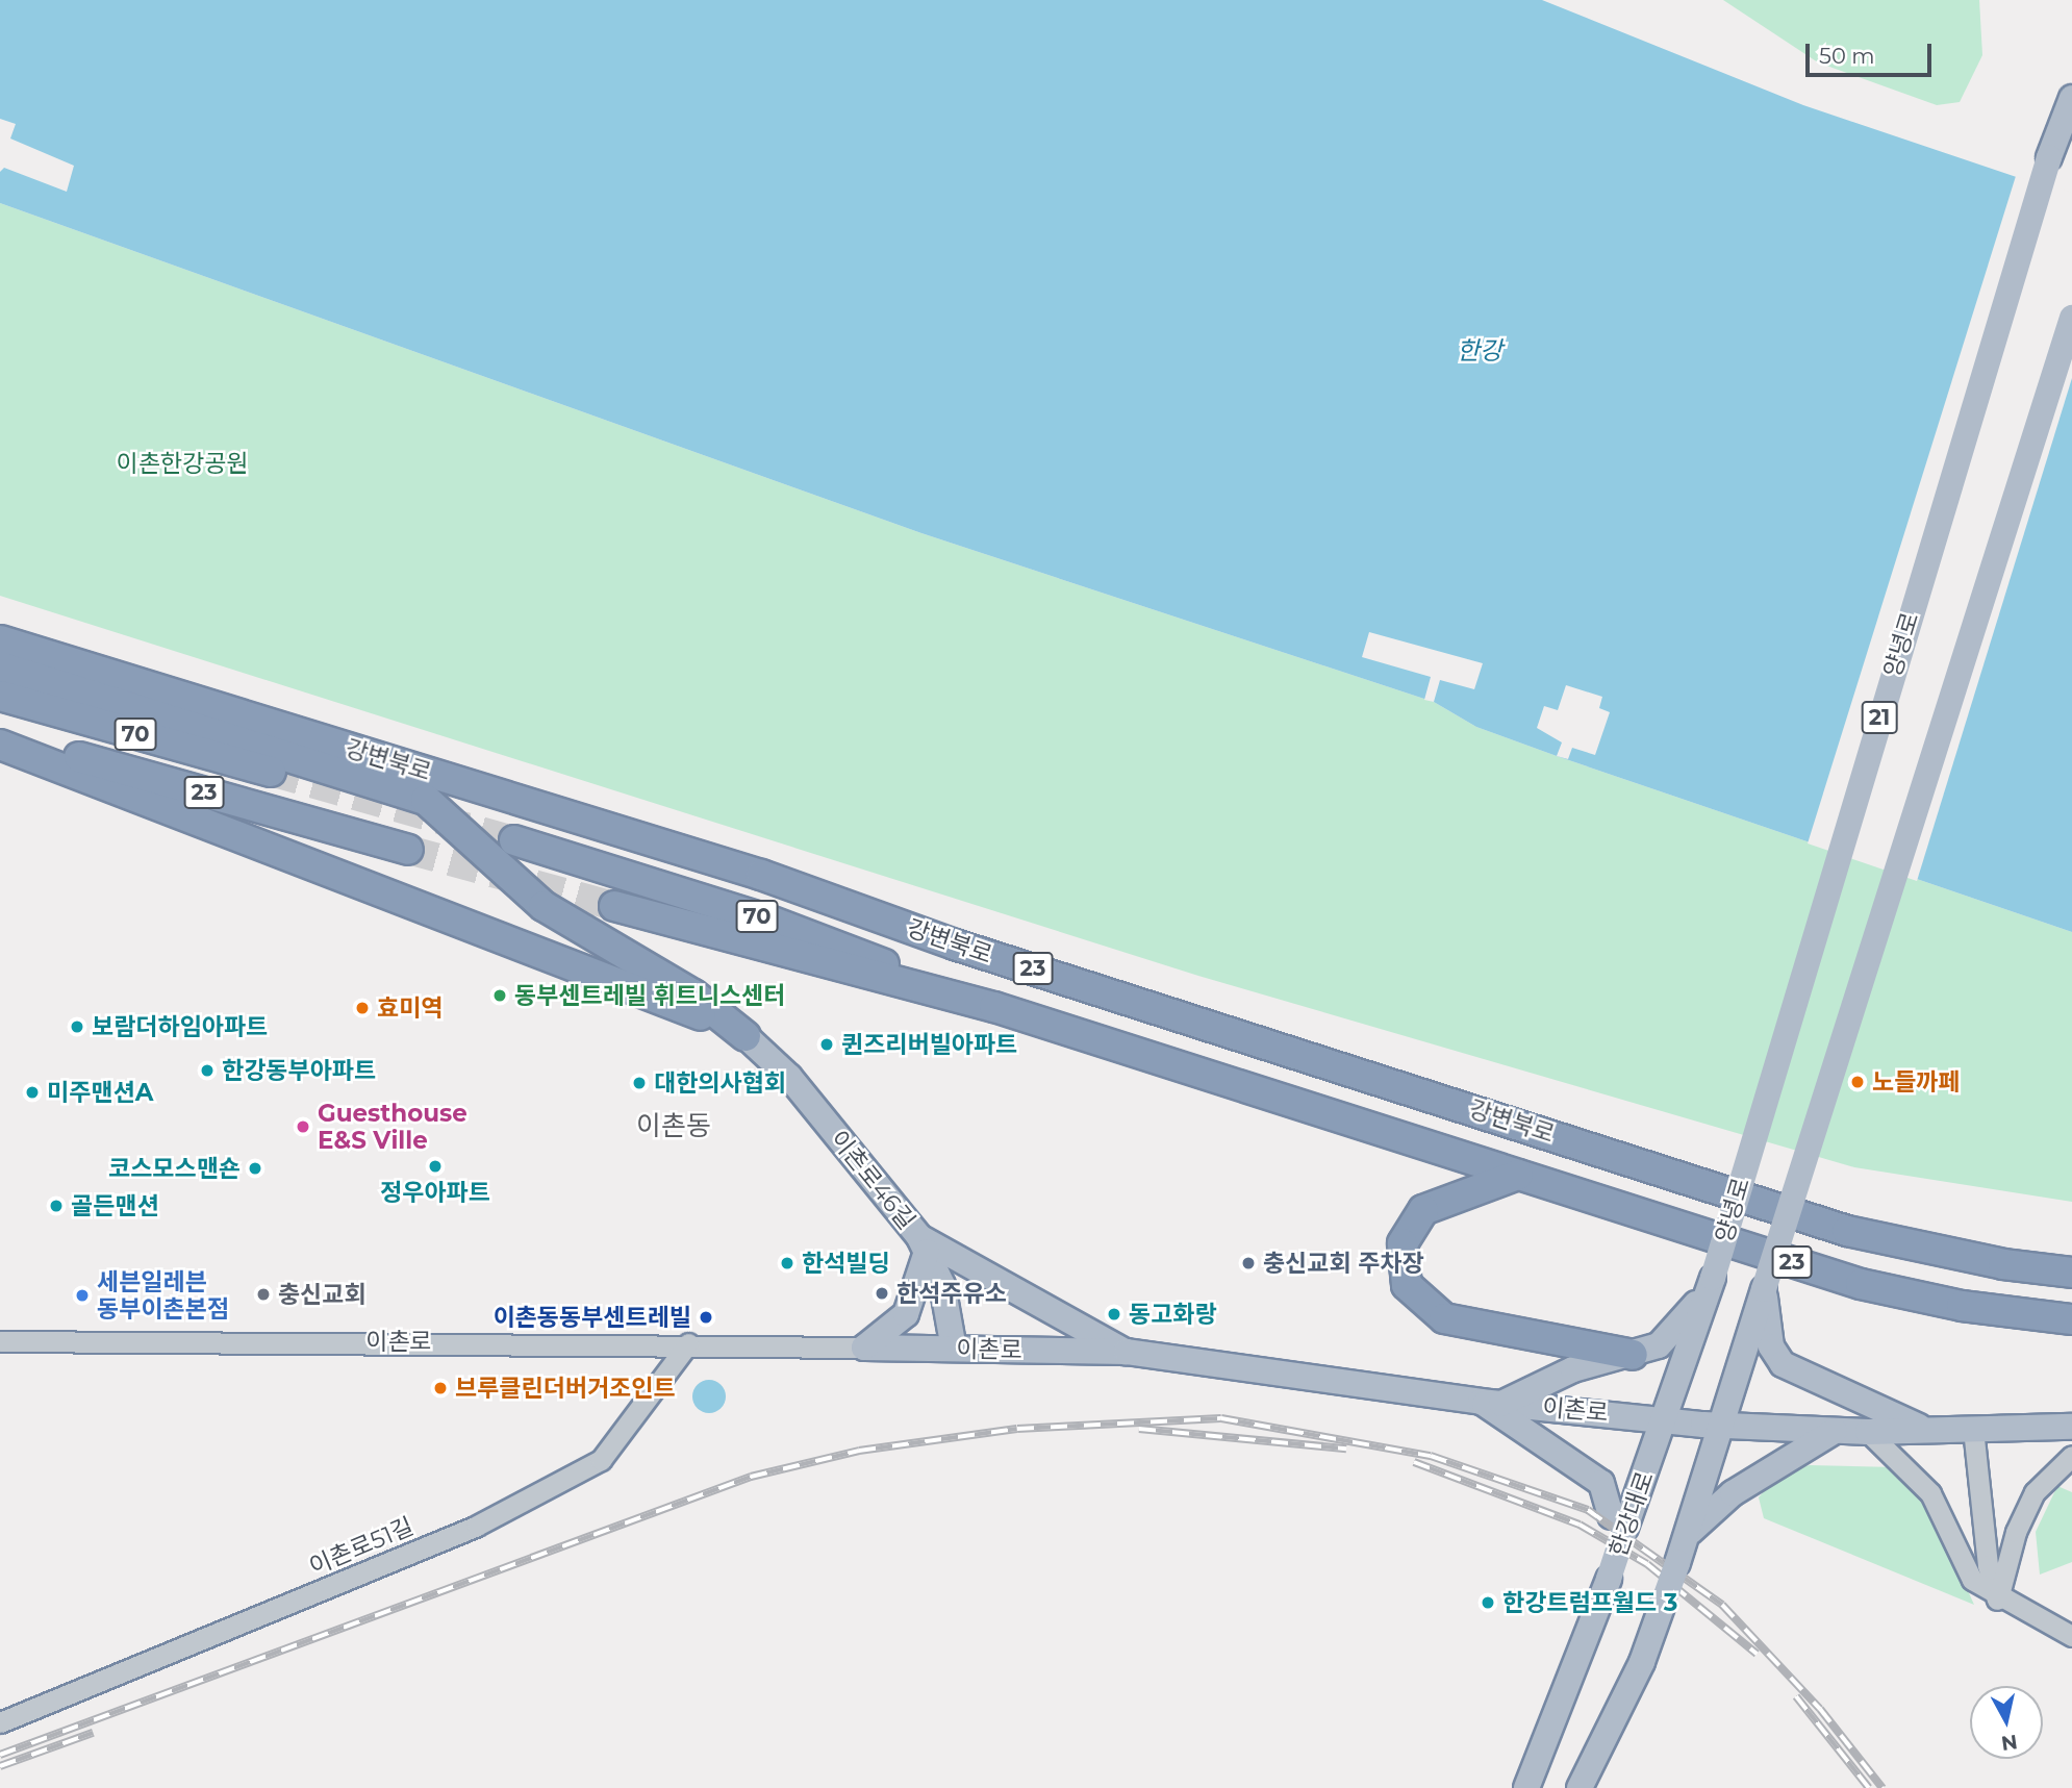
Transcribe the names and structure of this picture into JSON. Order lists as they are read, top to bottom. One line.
{"streets":{"highway":["70","강변북로","23"],"main road":["양녕로","21","이촌로46길","이촌로","한강대로"],"street":["이촌로51길"]},"crossings":[["양녕로","한강대로"],["이촌로46길","이촌로"],["이촌로","한강대로"],["이촌로","이촌로51길"]],"districts":["이촌동"],"water":["한강"],"parks":["이촌한강공원"],"places":["동부센트레빌 휘트니스센터","효미역","보람더하임아파트","퀸즈리버빌아파트","한강동부아파트","노들까페","대한의사협회","미주맨션A","Guesthouse E&S Ville","정우아파트","코스모스맨숀","골든맨션","한석빌딩","충신교회 주차장","한석주유소","충신교회","세븐일레븐 동부이촌본점","동고화랑","이촌동동부센트레빌","브루클린더버거조인트","한강트럼프월드 3"],"scale_bar":"50 m","north":"bottom"}
